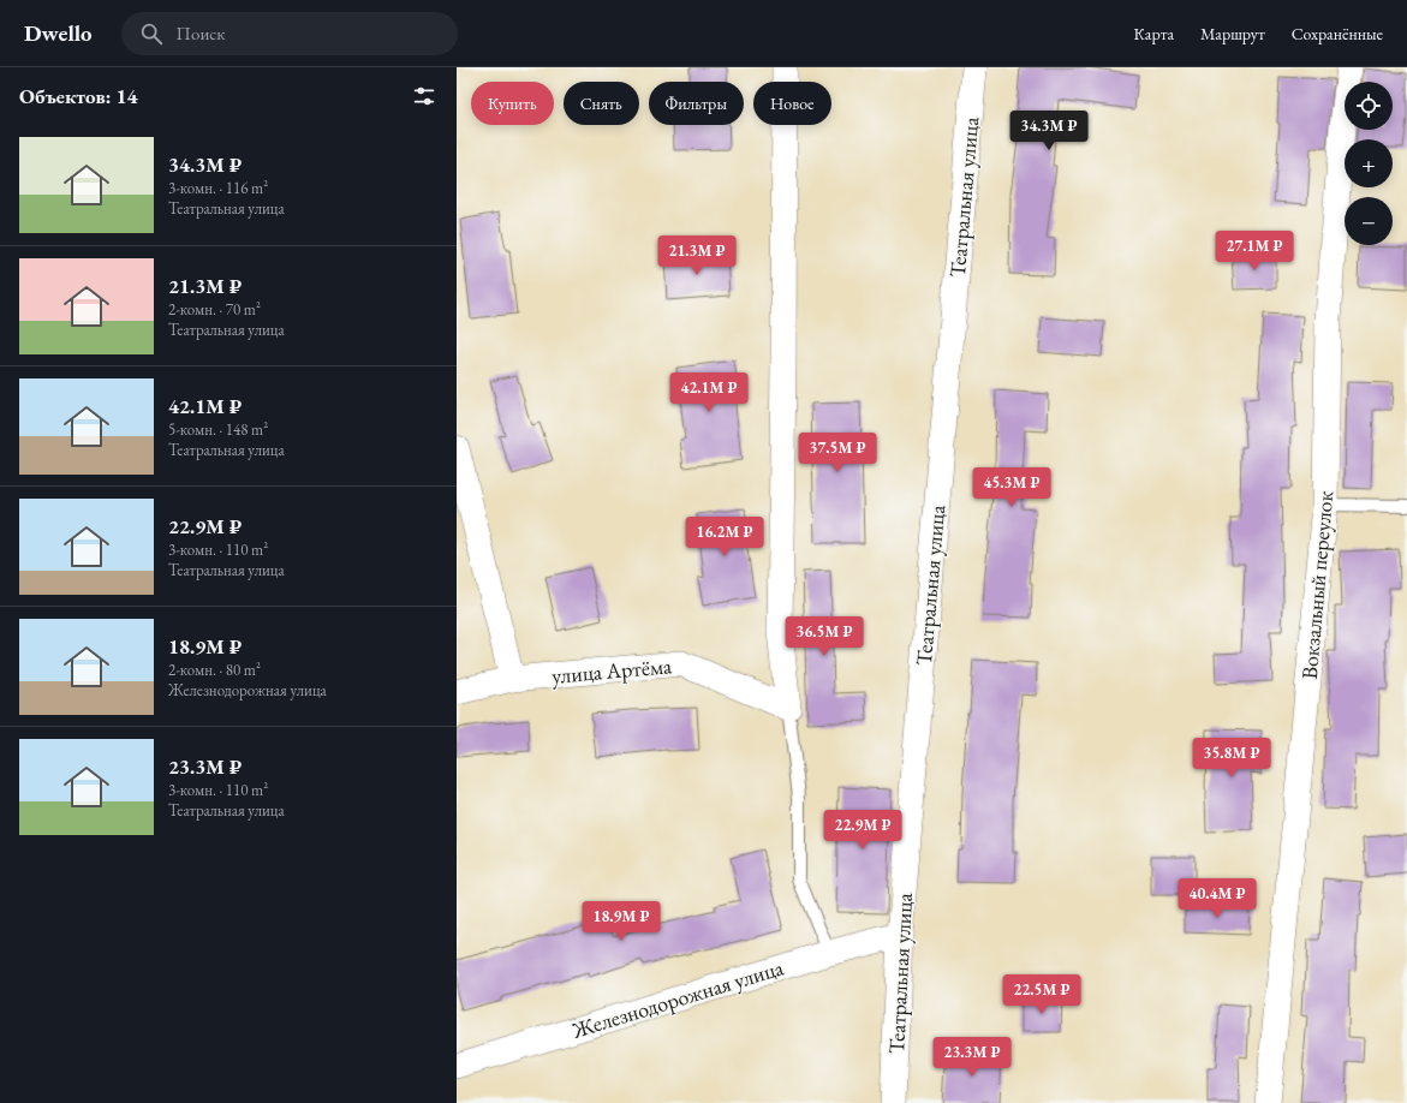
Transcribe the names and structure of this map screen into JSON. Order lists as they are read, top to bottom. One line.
{"streets":{"street":["Театральная улица","Вокзальный переулок","улица Артёма","Железнодорожная улица"]},"crossings":[["Театральная улица","Железнодорожная улица"]],"page":{"header":"Dwello","search":"Поиск","nav":["Карта","Маршрут","Сохранённые"],"heading":"Объектов: 14","map_buttons":["+","−"],"chip":["Купить","Снять","Фильтры","Новое"],"price":["34.3M ₽","27.1M ₽","21.3M ₽","42.1M ₽","37.5M ₽","45.3M ₽","16.2M ₽","36.5M ₽","35.8M ₽","22.9M ₽","40.4M ₽","18.9M ₽","22.5M ₽","23.3M ₽"],"list":[{"name":"34.3M ₽","note":"3-комн. · 116 m² · Театральная улица"},{"name":"21.3M ₽","note":"2-комн. · 70 m² · Театральная улица"},{"name":"42.1M ₽","note":"5-комн. · 148 m² · Театральная улица"},{"name":"22.9M ₽","note":"3-комн. · 110 m² · Театральная улица"},{"name":"18.9M ₽","note":"2-комн. · 80 m² · Железнодорожная улица"},{"name":"23.3M ₽","note":"3-комн. · 110 m² · Театральная улица"}]}}
